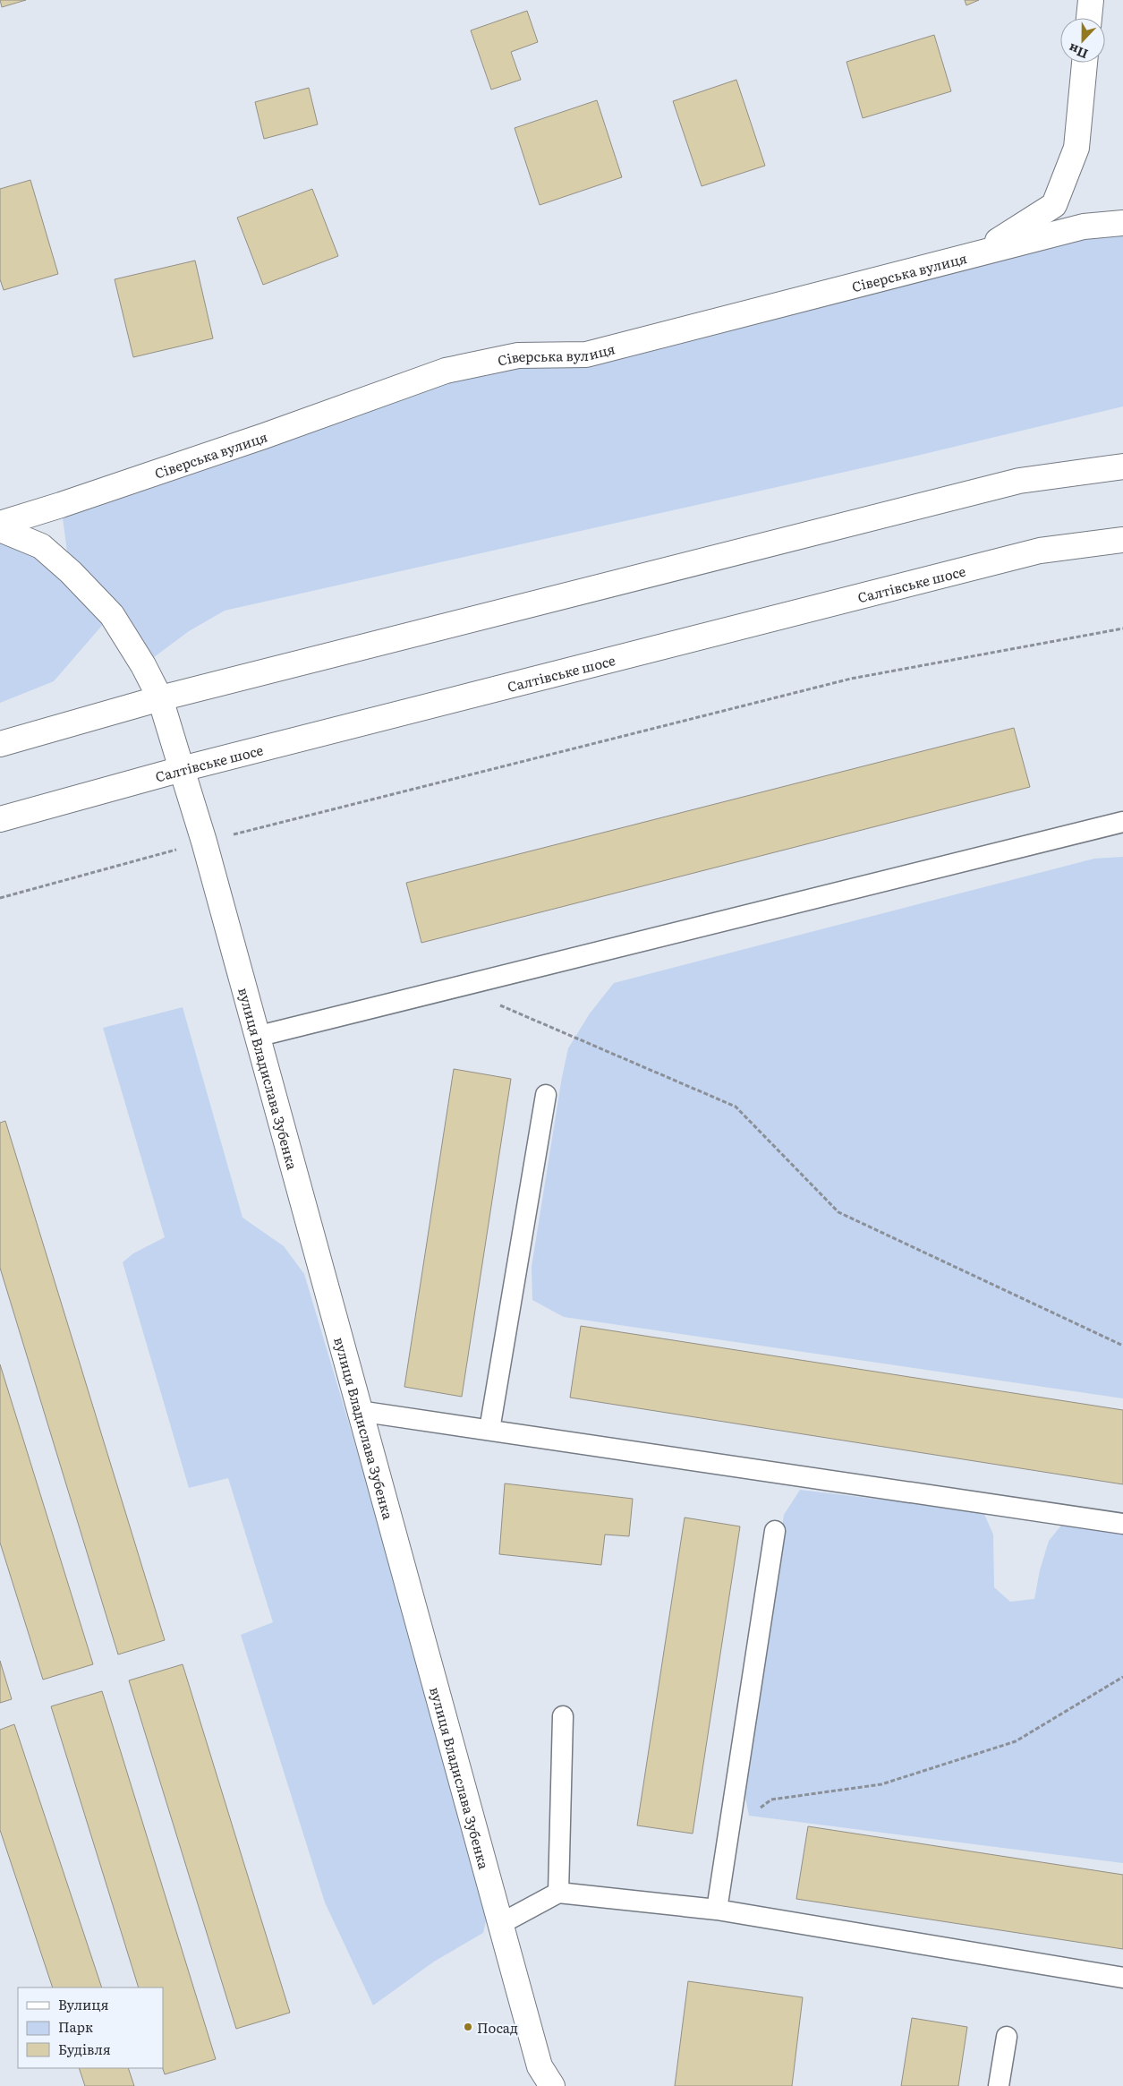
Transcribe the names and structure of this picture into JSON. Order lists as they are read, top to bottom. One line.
{"streets":{"street":["Сіверська вулиця","Салтівське шосе","вулиця Владислава Зубенка"]},"crossings":[["Салтівське шосе","вулиця Владислава Зубенка"]],"places":["Посад"],"legend":["Вулиця","Парк","Будівля"],"north":"bottom"}
